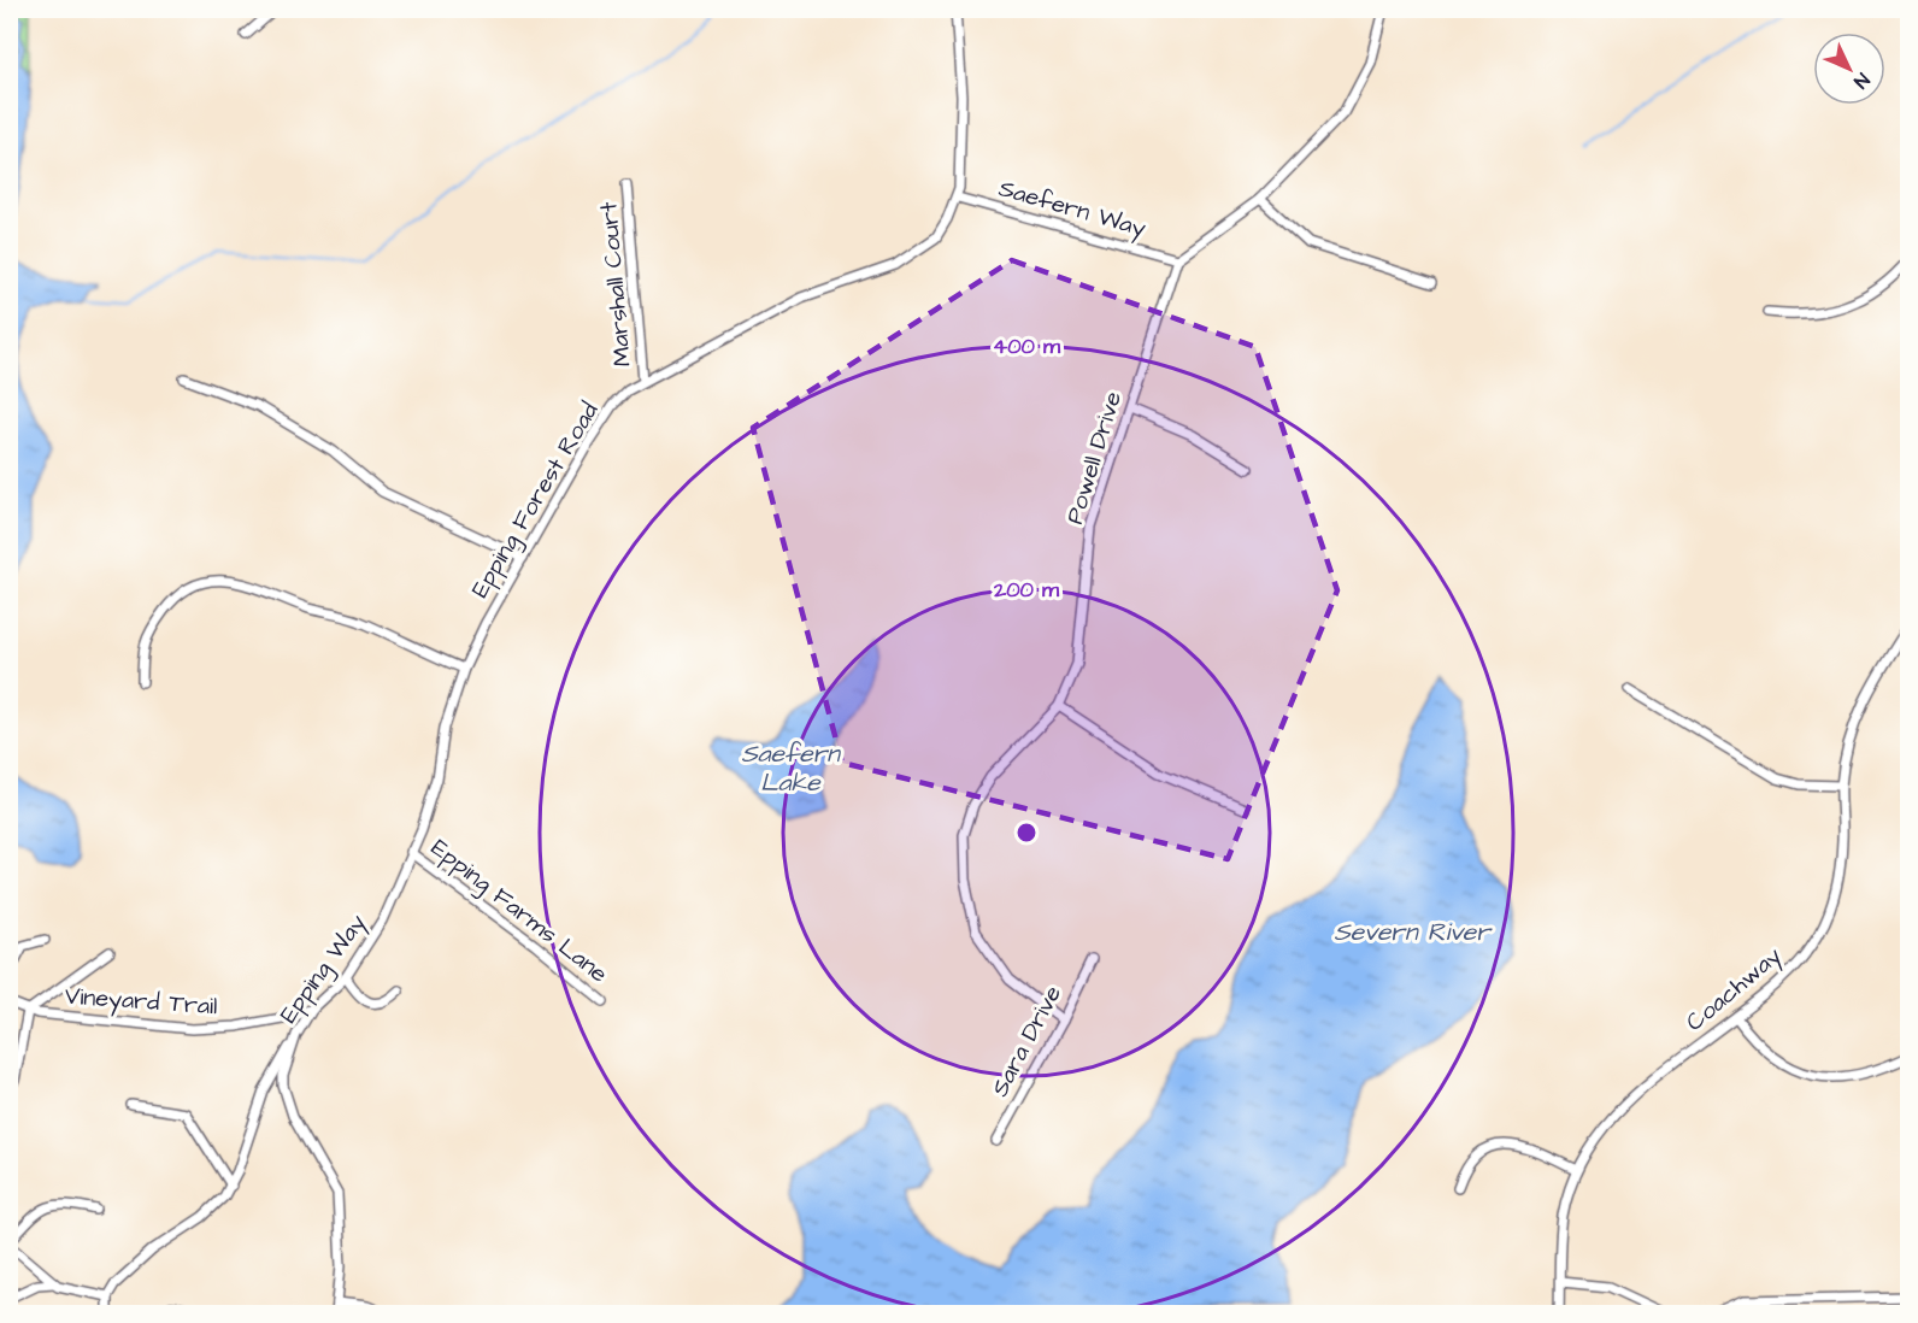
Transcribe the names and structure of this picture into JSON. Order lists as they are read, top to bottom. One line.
{"streets":{"street":["Saefern Way","Marshall Court","Powell Drive","Epping Forest Road","Epping Farms Lane","Epping Way","Coachway","Vineyard Trail","Sara Drive"]},"crossings":[["Saefern Way","Powell Drive"],["Saefern Way","Epping Forest Road"],["Marshall Court","Epping Forest Road"],["Powell Drive","Sara Drive"],["Epping Forest Road","Epping Farms Lane"],["Epping Forest Road","Epping Way"],["Epping Farms Lane","Epping Way"],["Epping Way","Vineyard Trail"]],"water":["Saefern Lake","Severn River"],"north":"bottom right","rings":["400 m","200 m"]}
